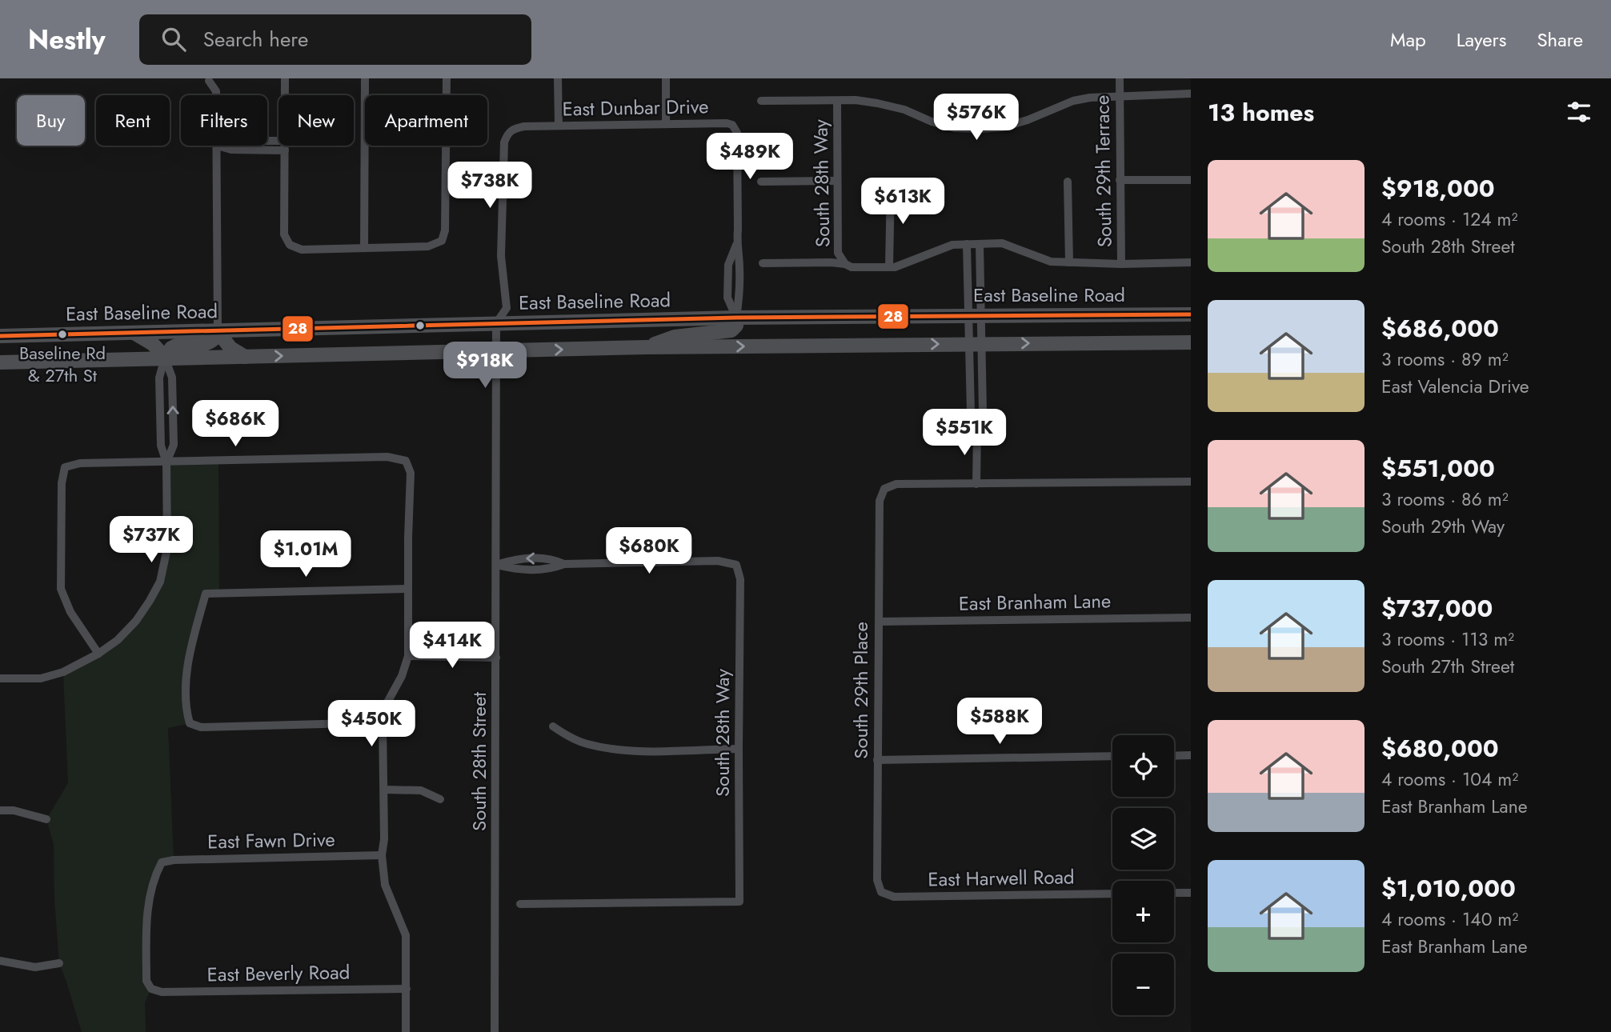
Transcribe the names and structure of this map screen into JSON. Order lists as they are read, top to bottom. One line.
{"streets":{"main road":["East Baseline Road"],"street":["East Dunbar Drive","South 29th Terrace","South 28th Way","East Branham Lane","South 29th Place","South 28th Street","East Fawn Drive","East Harwell Road","East Beverly Road"]},"crossings":[["East Dunbar Drive","East Baseline Road"],["East Dunbar Drive","South 28th Street"],["South 28th Way","South 28th Street"],["East Baseline Road","South 28th Street"],["East Branham Lane","South 29th Place"],["South 29th Place","East Harwell Road"],["East Fawn Drive","East Beverly Road"]],"places":["Baseline Rd & 27th St"],"lines":["transit line 28"],"page":{"header":"Nestly","search":"Search here","nav":["Map","Layers","Share"],"heading":"13 homes","price":["$576K","$489K","$738K","$613K","$918K","$686K","$551K","$737K","$680K","$1.01M","$414K","$588K","$450K"],"chip":["Buy","Rent","Filters","New","Apartment"],"list":[{"name":"$918,000","note":"4 rooms · 124 m² · South 28th Street"},{"name":"$686,000","note":"3 rooms · 89 m² · East Valencia Drive"},{"name":"$551,000","note":"3 rooms · 86 m² · South 29th Way"},{"name":"$737,000","note":"3 rooms · 113 m² · South 27th Street"},{"name":"$680,000","note":"4 rooms · 104 m² · East Branham Lane"},{"name":"$1,010,000","note":"4 rooms · 140 m² · East Branham Lane"}],"map_buttons":["+","−"]}}
